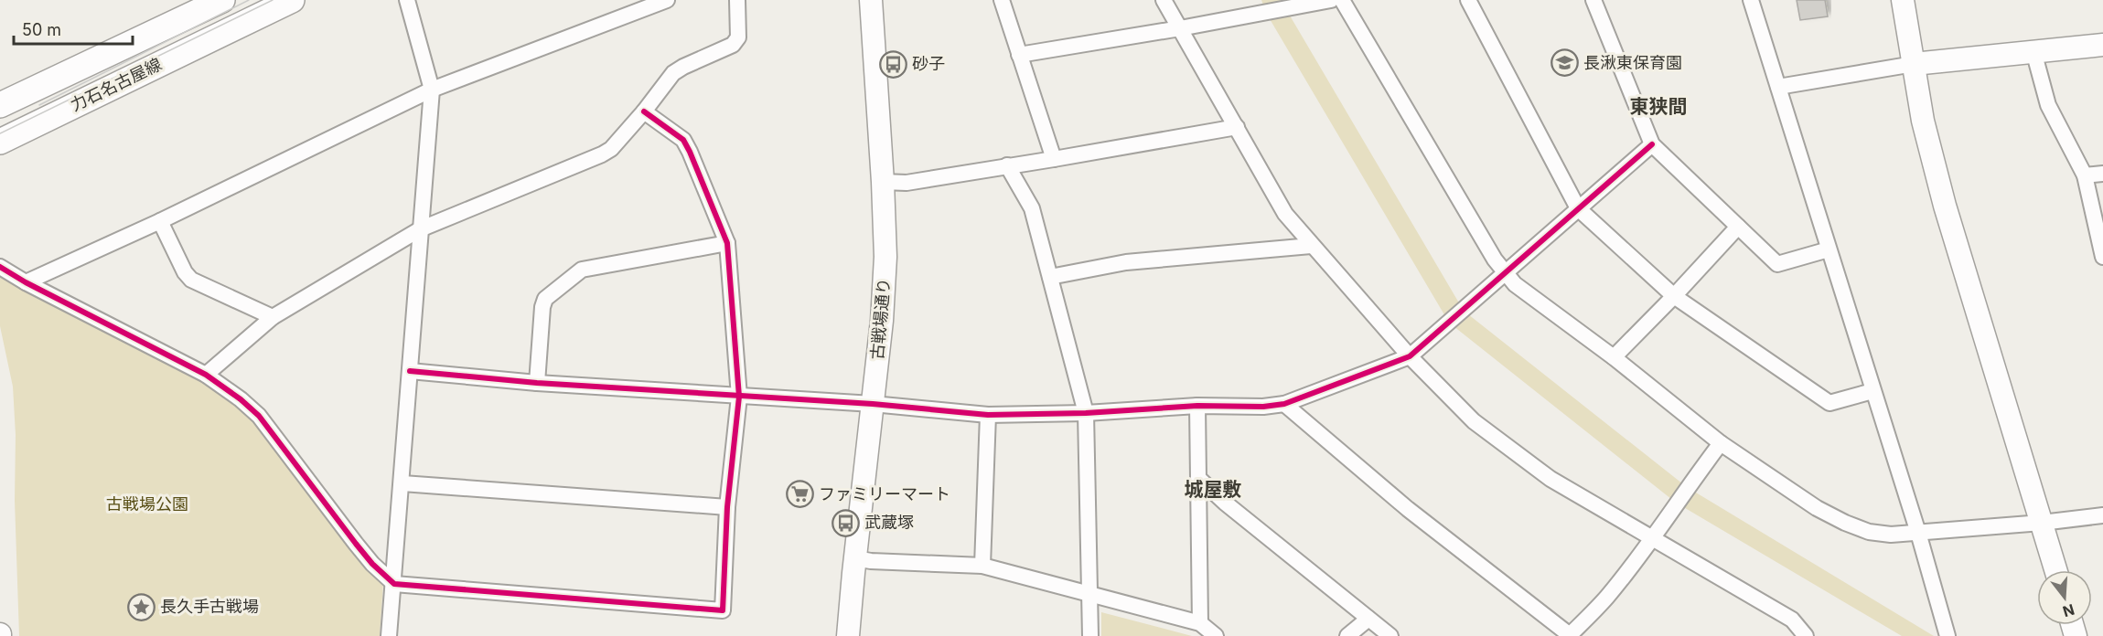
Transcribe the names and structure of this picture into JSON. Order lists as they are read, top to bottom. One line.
{"streets":{"main road":["力石名古屋線"],"street":["古戦場通り"]},"districts":["東狭間","城屋敷"],"parks":["古戦場公園"],"places":{"school or university":["長湫東保育園"],"bus stop":["砂子","武蔵塚"],"supermarket":["ファミリーマート"],"place":["長久手古戦場"]},"scale_bar":"50 m","north":"bottom"}
